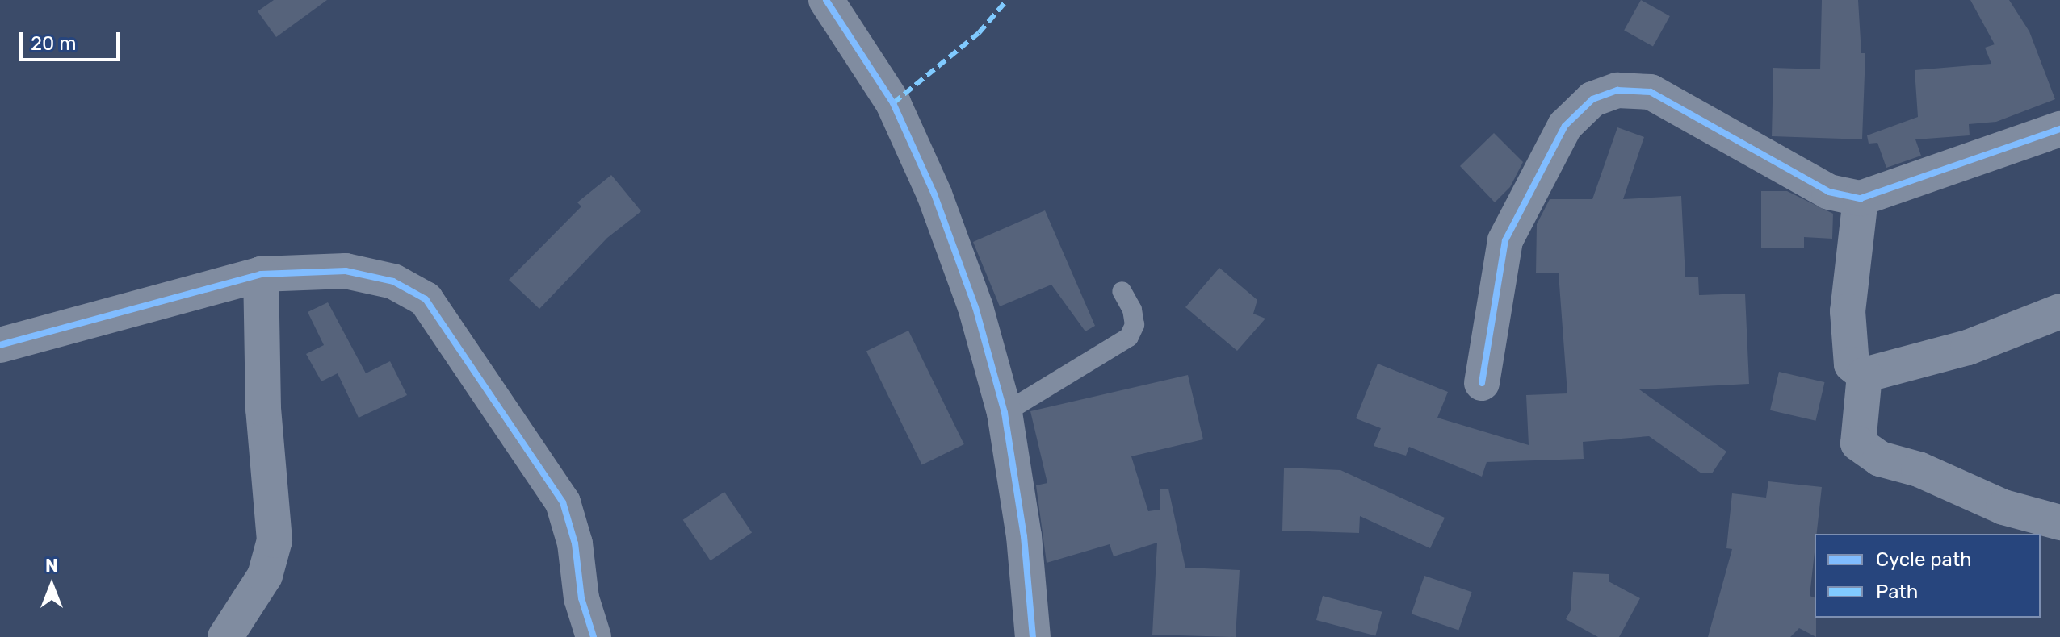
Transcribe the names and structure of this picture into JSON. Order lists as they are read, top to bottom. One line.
{"legend":["Cycle path","Path"],"scale_bar":"20 m","north":"top"}
